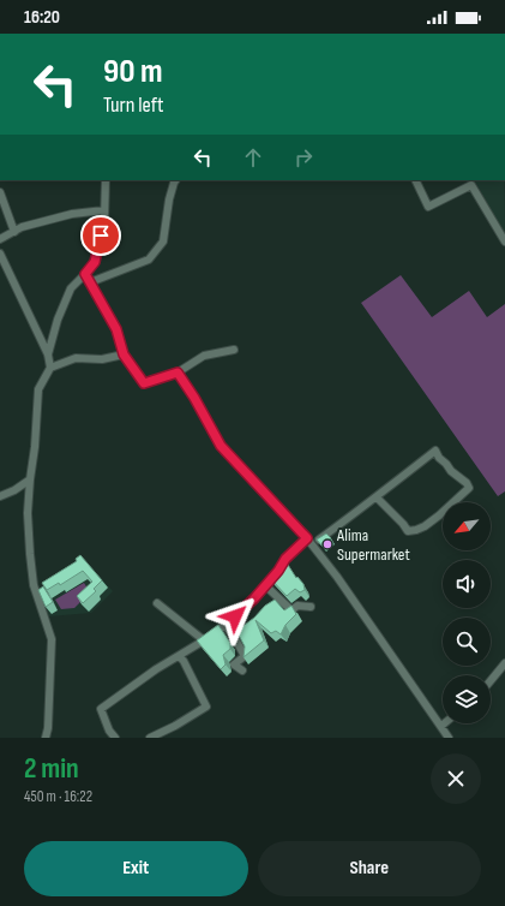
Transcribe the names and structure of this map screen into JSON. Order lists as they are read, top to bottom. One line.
{"places":["Alima Supermarket"],"north":"bottom left","page":{"status":"16:20","turn":["90 m","Turn left"],"heading":["2 min","450 m · 16:22"],"buttons":["Exit","Share"]}}
